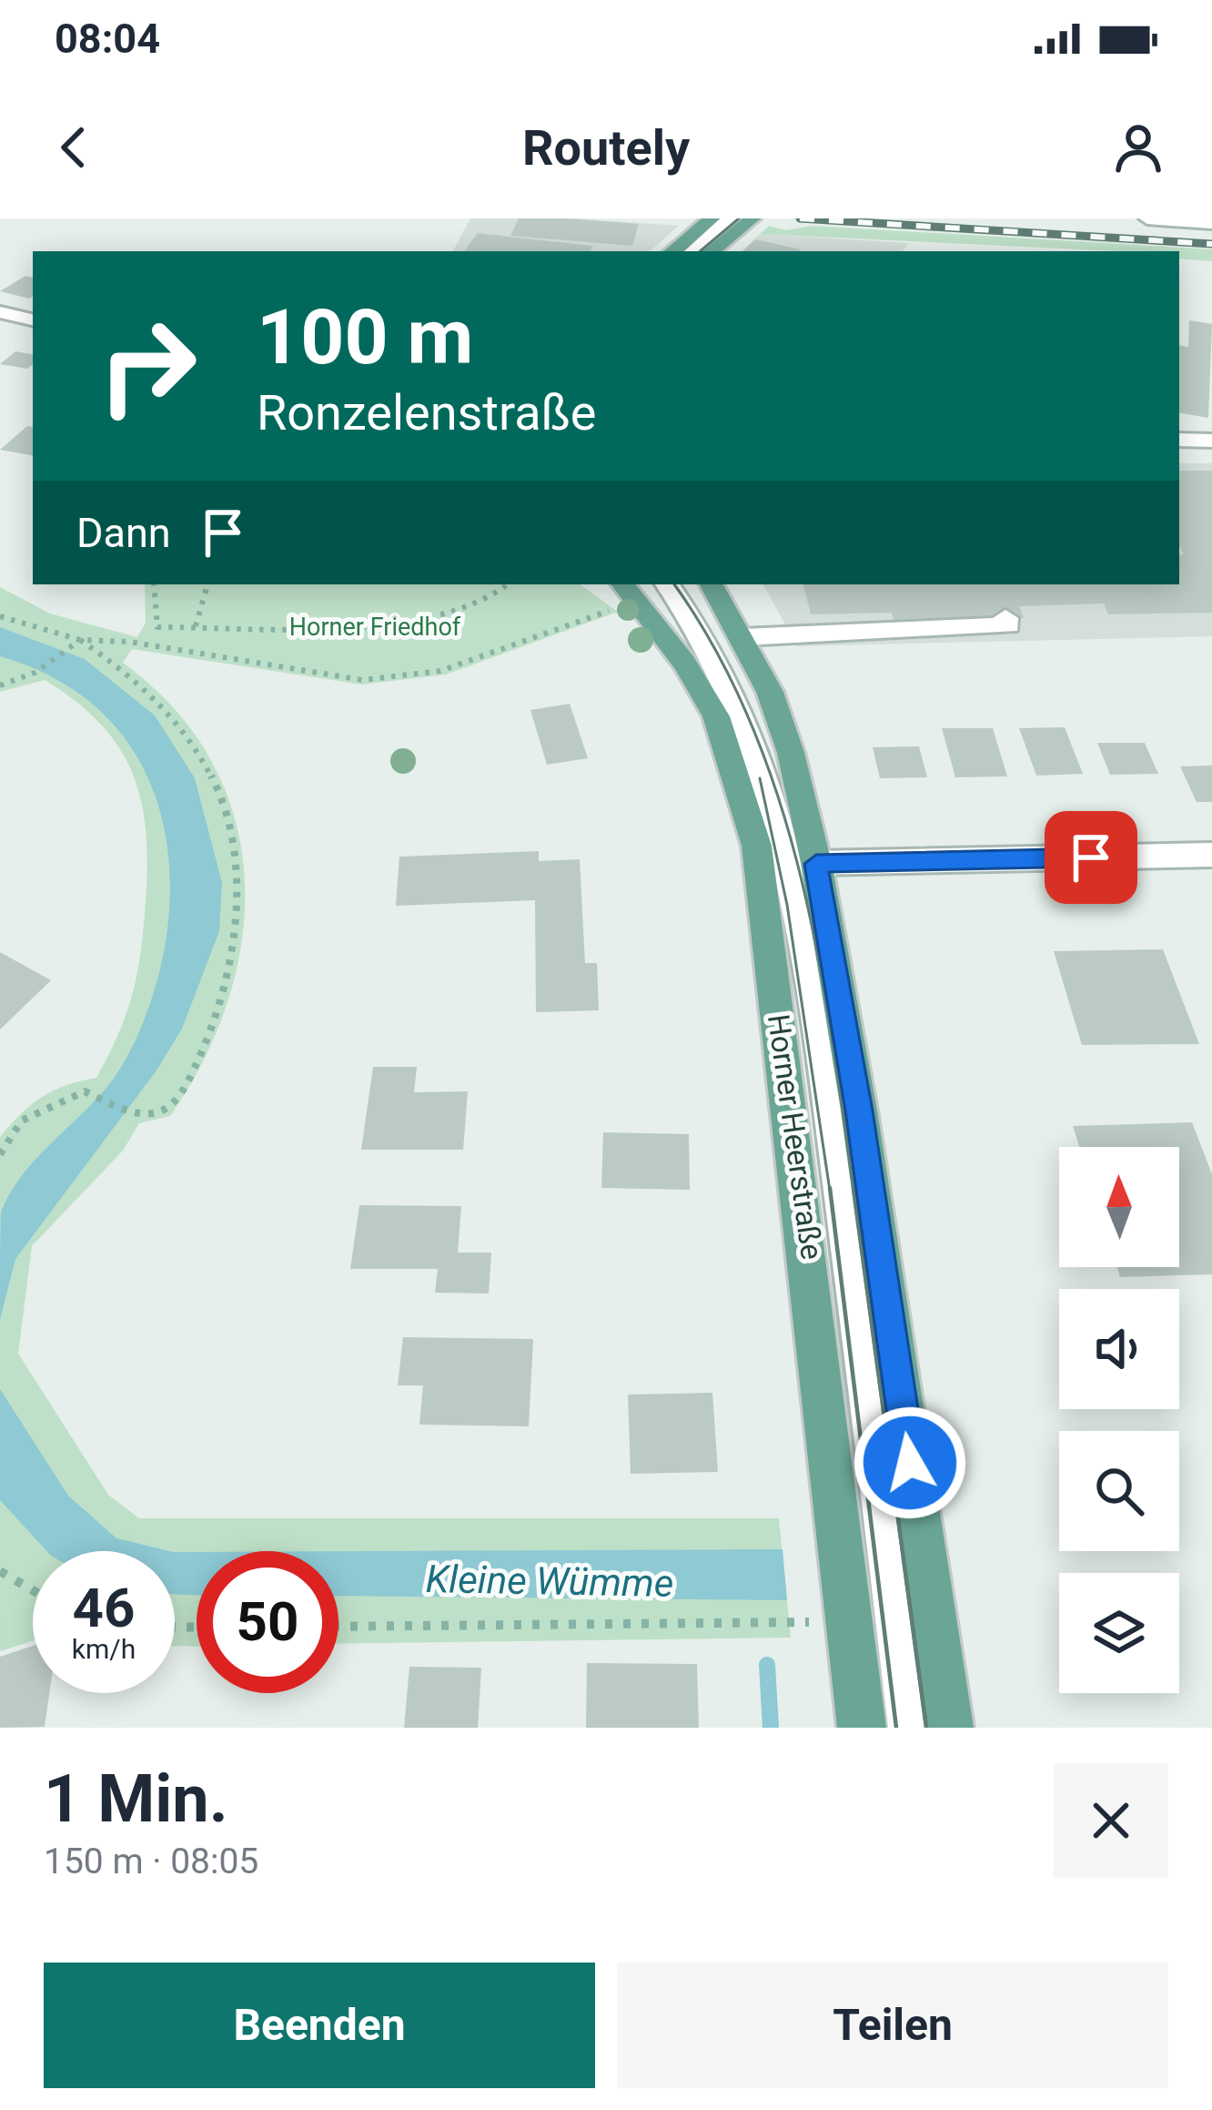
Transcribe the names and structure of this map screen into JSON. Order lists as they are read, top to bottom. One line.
{"streets":{"main road":["Horner Heerstraße"]},"water":["Kleine Wümme"],"parks":["Horner Friedhof"],"north":"top","page":{"status":"08:04","header":"Routely","turn":["100 m","Ronzelenstraße"],"then":"Dann","speed":"46 km/h","limit":"50","heading":["1 Min.","150 m · 08:05"],"buttons":["Beenden","Teilen"]}}
